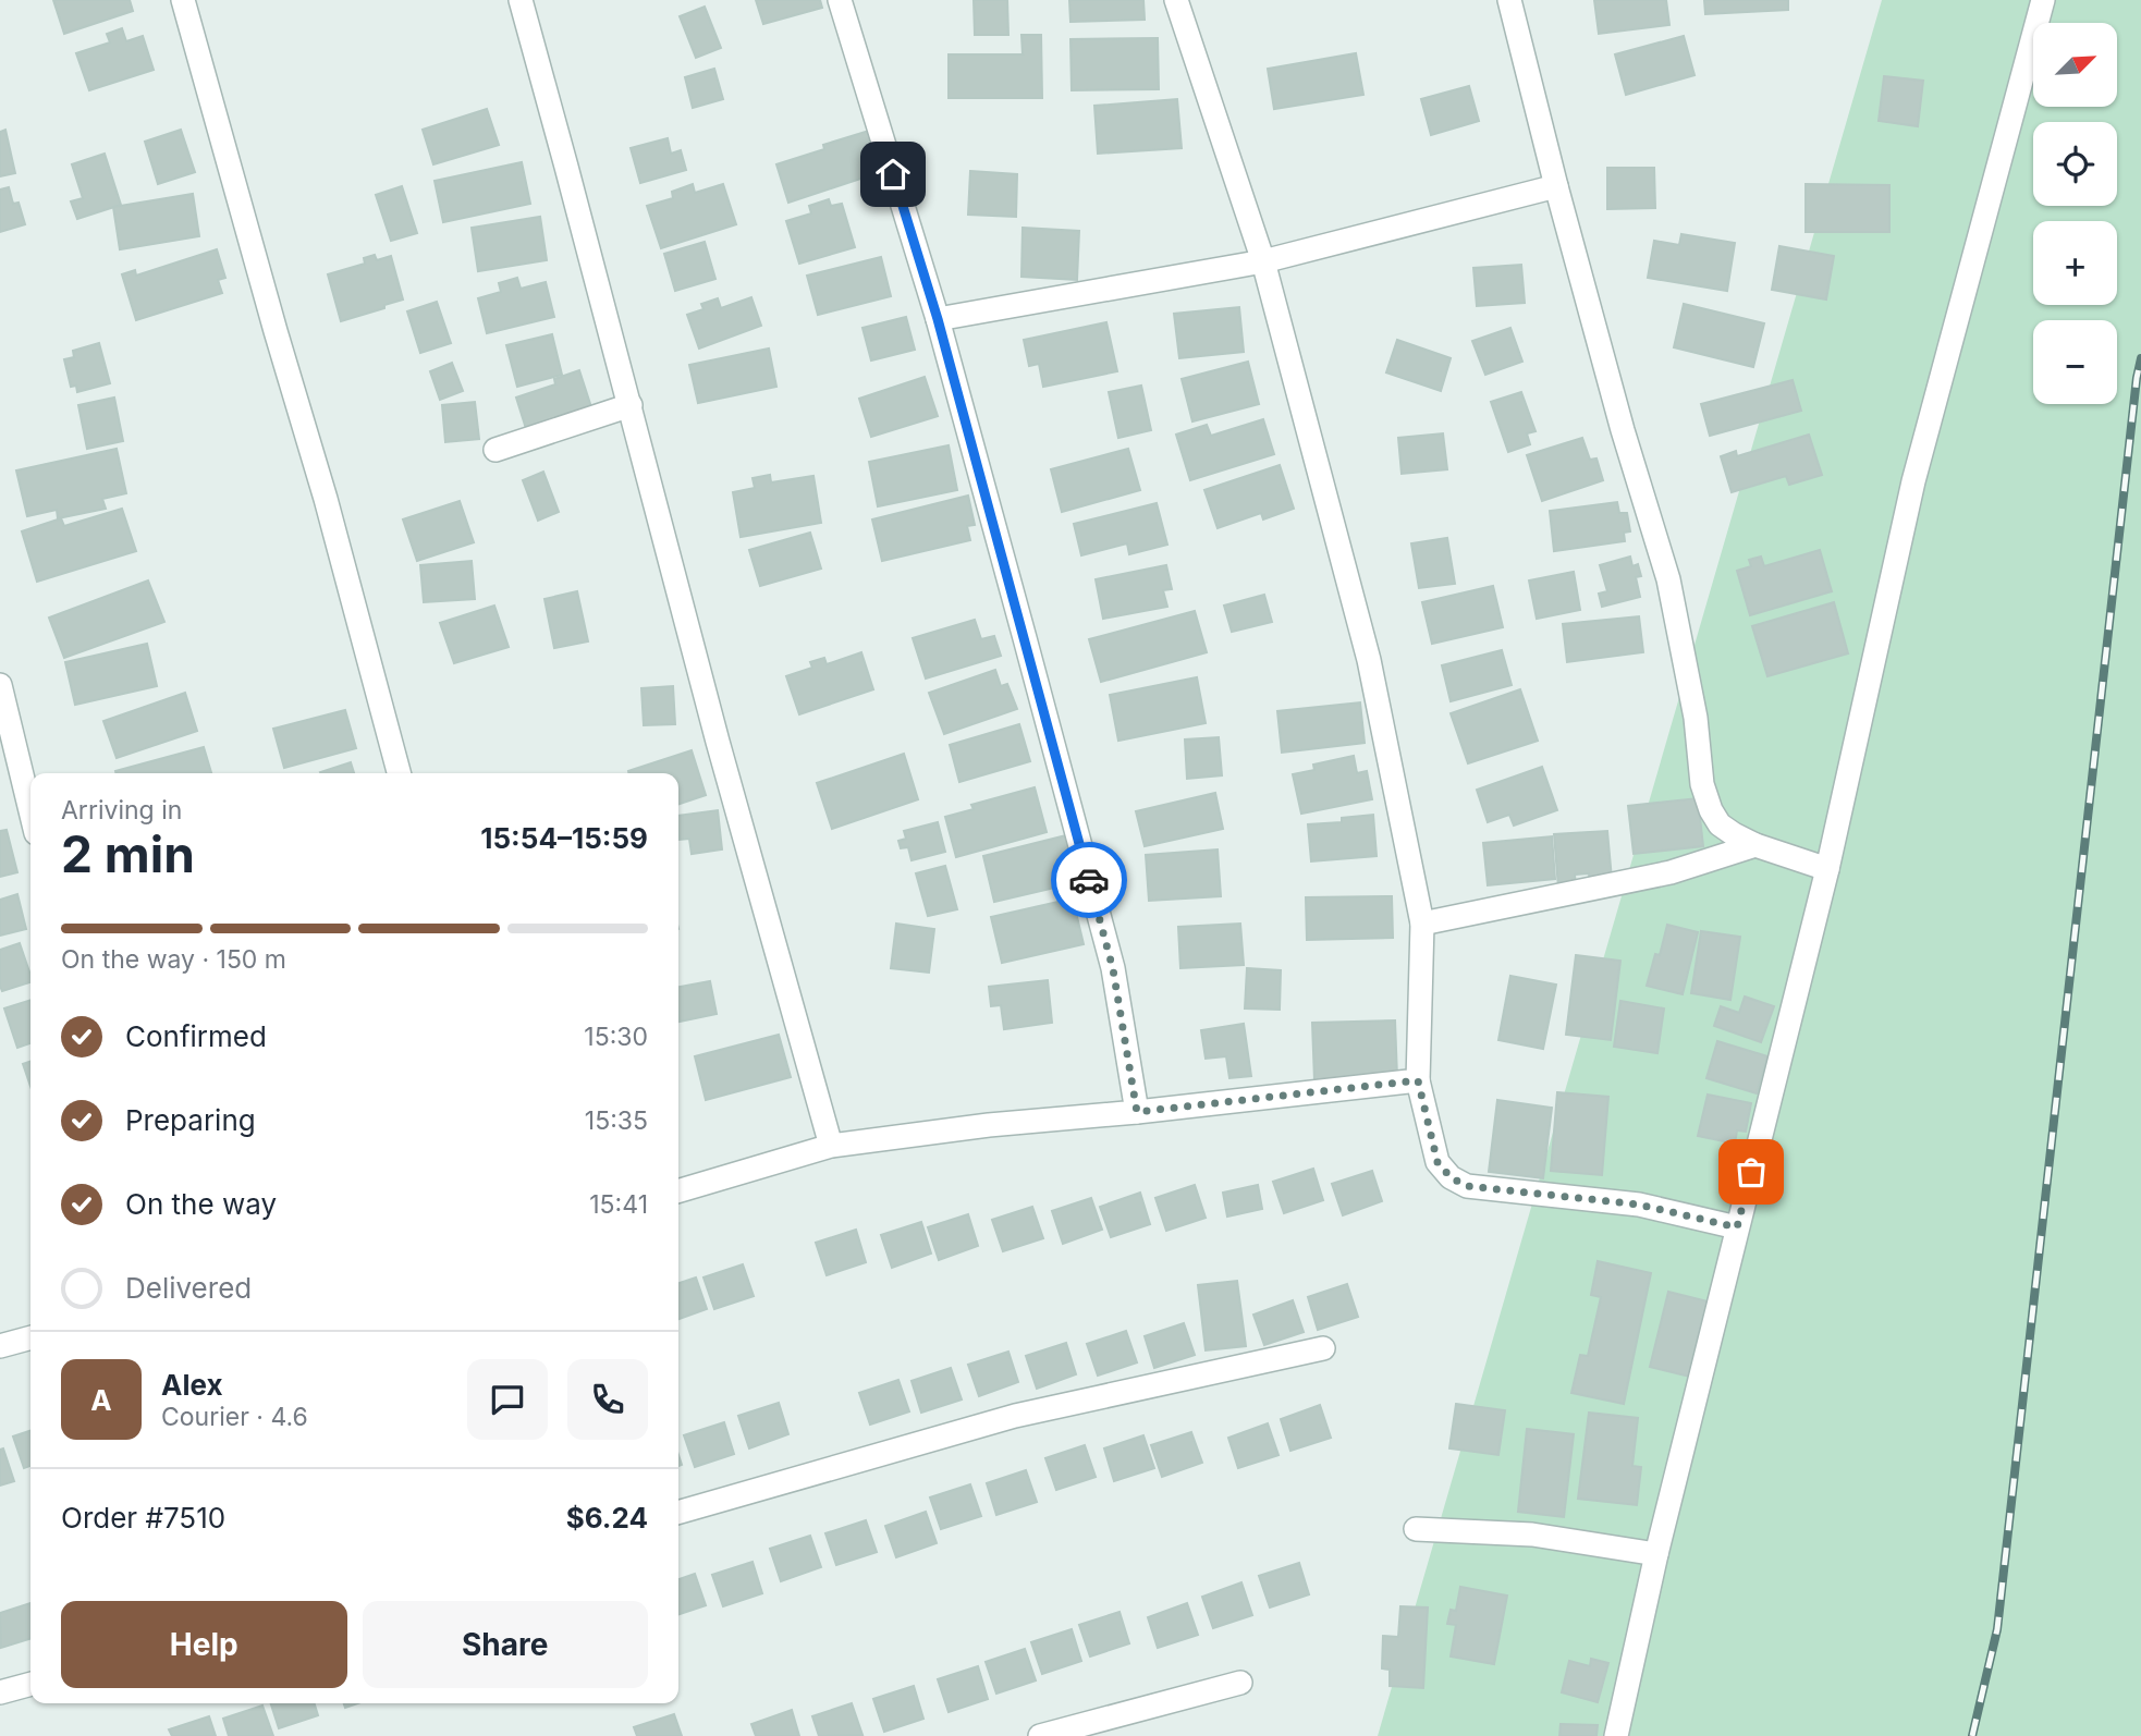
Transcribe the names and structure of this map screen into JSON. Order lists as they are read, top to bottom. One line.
{"north":"top right","page":{"map_buttons":["+","−"],"heading":["2 min","Arriving in","15:54–15:59"],"panel":["Alex","Courier · 4.6","Order #7510","$6.24"],"bar":"On the way · 150 m","list":[["Confirmed","15:30"],["Preparing","15:35"],["On the way","15:41"],"Delivered"],"round":"A","buttons":["Help","Share"]}}
